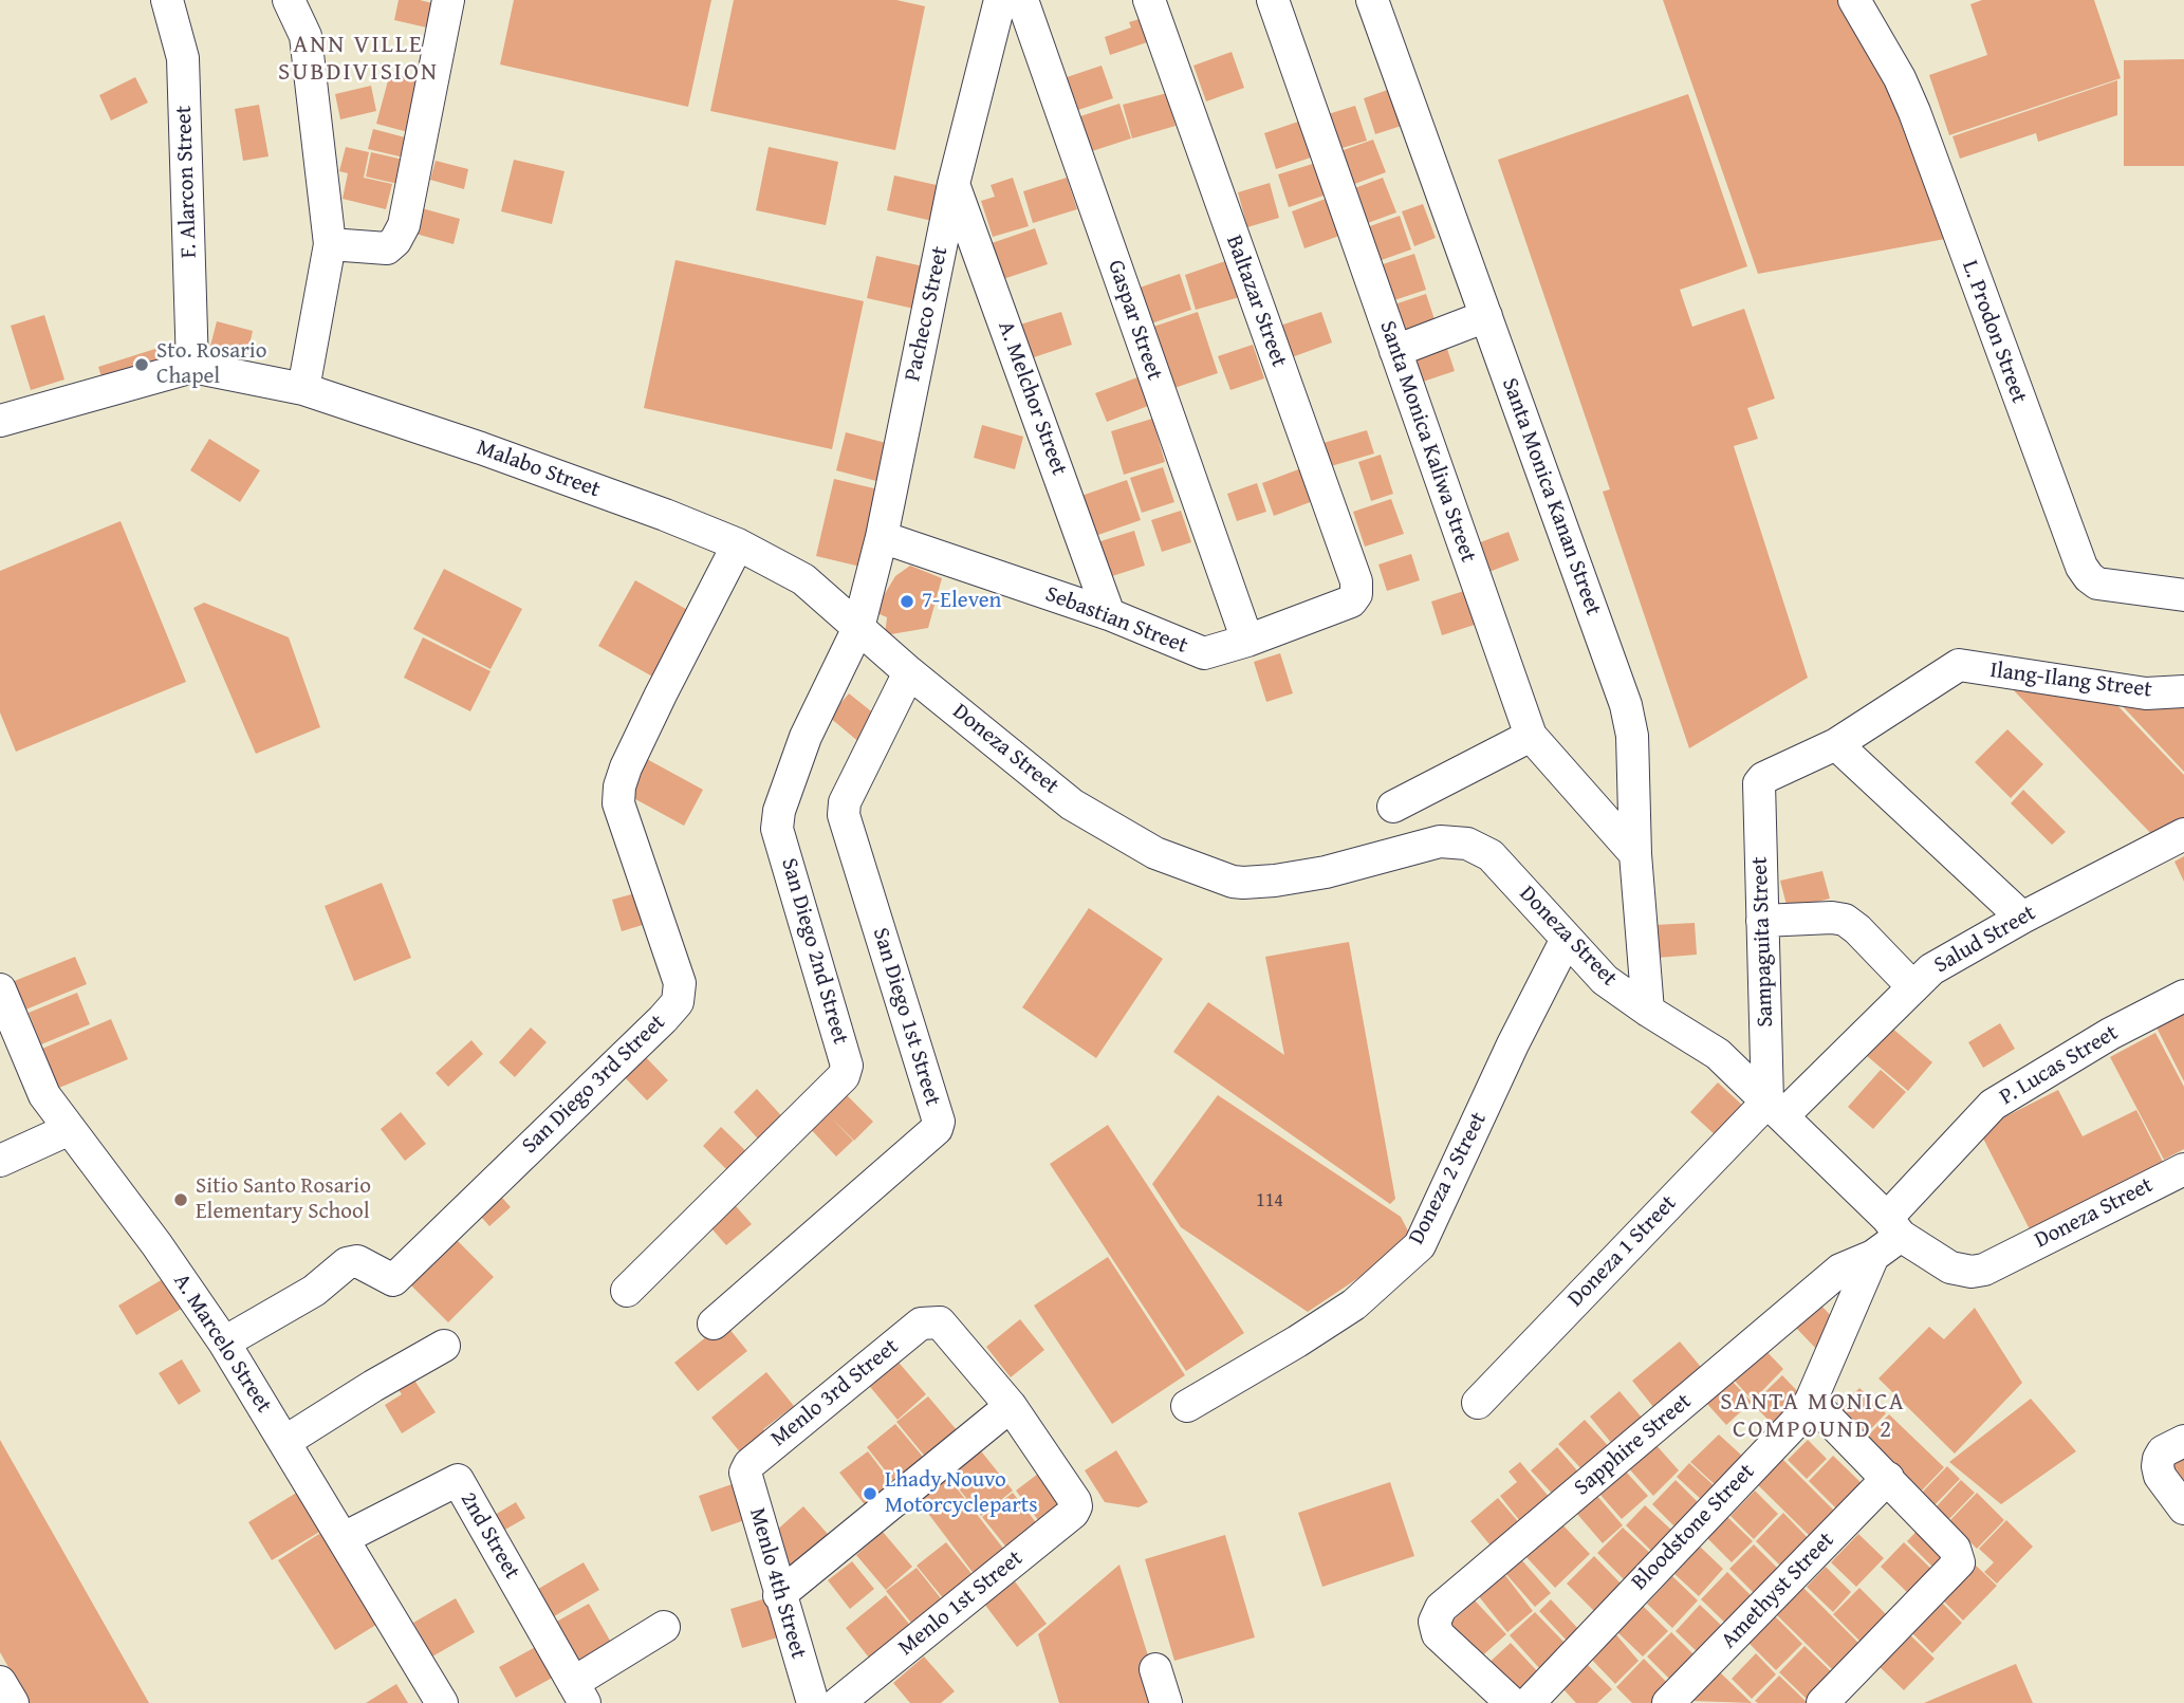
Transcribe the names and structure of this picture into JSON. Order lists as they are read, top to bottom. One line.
{"streets":{"street":["F. Alarcon Street","Baltazar Street","Pacheco Street","Gaspar Street","L. Prodon Street","A. Melchor Street","Santa Monica Kaliwa Street","Malabo Street","Santa Monica Kanan Street","Sebastian Street","Ilang-Ilang Street","Doneza Street","Salud Street","Sampaguita Street","San Diego 2nd Street","San Diego 1st Street","P. Lucas Street","San Diego 3rd Street","Doneza 2 Street","Doneza 1 Street","A. Marcelo Street","Menlo 3rd Street","Sapphire Street","Bloodstone Street","2nd Street","Menlo 4th Street","Amethyst Street","Menlo 1st Street"]},"crossings":[["F. Alarcon Street","Malabo Street"],["Baltazar Street","Sebastian Street"],["Pacheco Street","A. Melchor Street"],["Pacheco Street","Malabo Street"],["Pacheco Street","Sebastian Street"],["Pacheco Street","Doneza Street"],["Pacheco Street","San Diego 2nd Street"],["Gaspar Street","Sebastian Street"],["A. Melchor Street","Sebastian Street"],["Santa Monica Kaliwa Street","Santa Monica Kanan Street"],["Malabo Street","Doneza Street"],["Malabo Street","San Diego 2nd Street"],["Malabo Street","San Diego 3rd Street"],["Santa Monica Kanan Street","Doneza Street"],["Ilang-Ilang Street","Sampaguita Street"],["Doneza Street","Salud Street"],["Doneza Street","Sampaguita Street"],["Doneza Street","San Diego 2nd Street"],["Doneza Street","San Diego 1st Street"],["Doneza Street","P. Lucas Street"],["Doneza Street","Doneza 2 Street"],["Doneza Street","Doneza 1 Street"],["Doneza Street","Sapphire Street"],["Salud Street","Sampaguita Street"],["Salud Street","Doneza 1 Street"],["Sampaguita Street","Doneza 1 Street"],["P. Lucas Street","Sapphire Street"],["San Diego 3rd Street","A. Marcelo Street"],["A. Marcelo Street","2nd Street"],["Menlo 3rd Street","Menlo 4th Street"],["Menlo 3rd Street","Menlo 1st Street"],["Sapphire Street","Bloodstone Street"]],"districts":["ANN VILLE SUBDIVISION","SANTA MONICA COMPOUND 2"],"places":["Sto. Rosario Chapel","7-Eleven","Sitio Santo Rosario Elementary School","Lhady Nouvo Motorcycleparts"],"house_numbers":["114"]}
